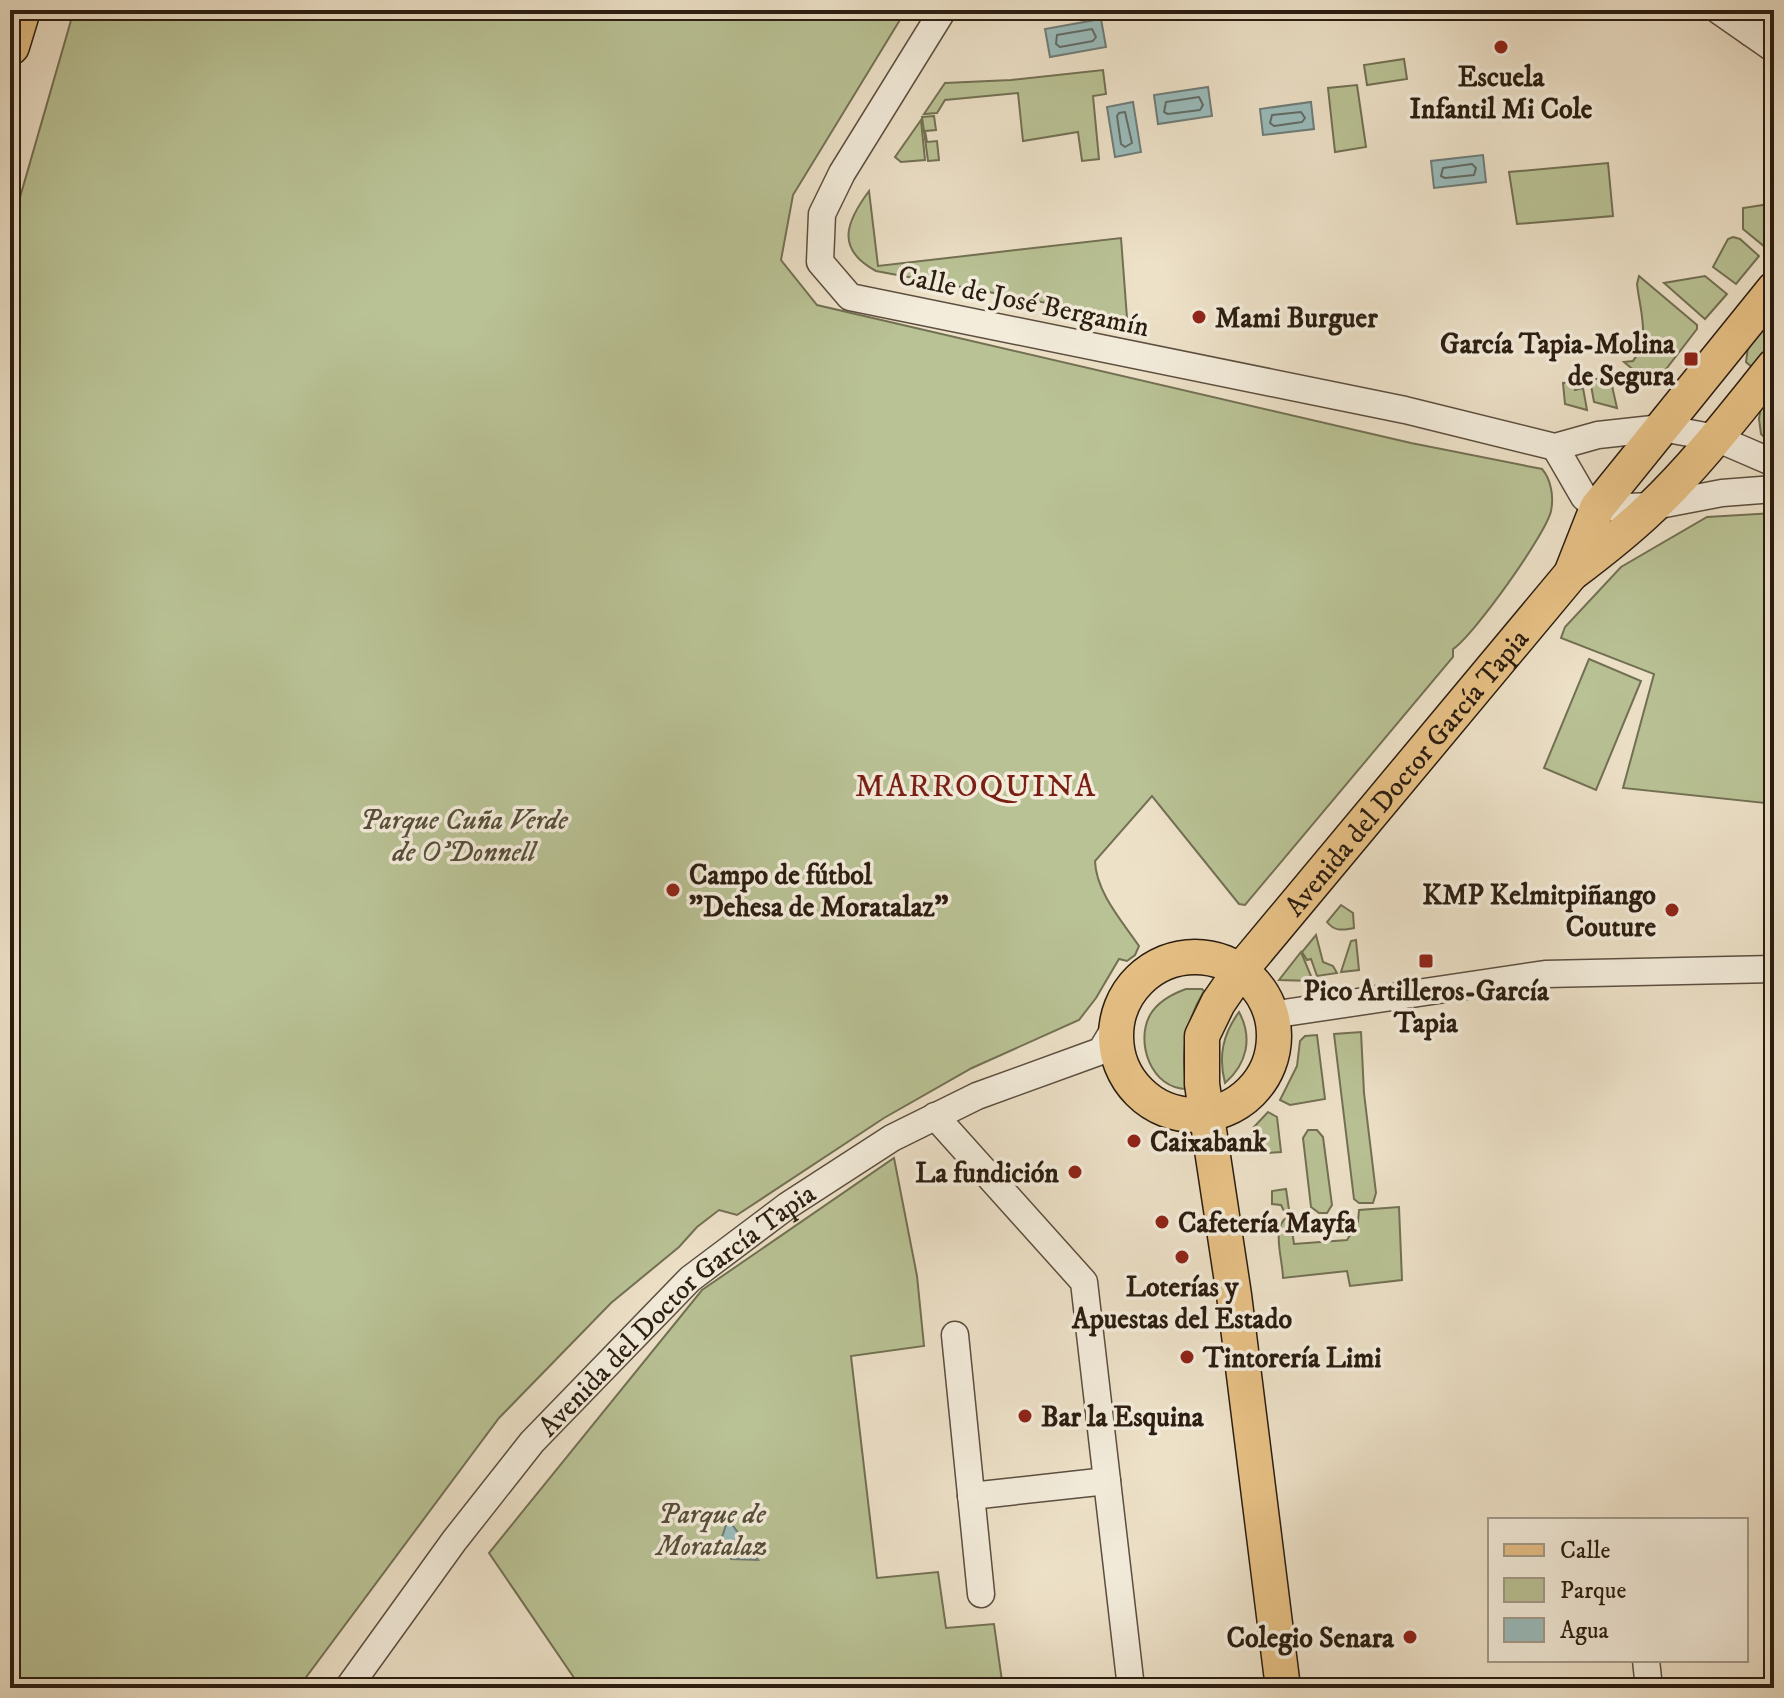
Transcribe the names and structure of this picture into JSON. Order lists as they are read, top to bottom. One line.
{"streets":{"main road":["Avenida del Doctor García Tapia"],"street":["Calle de José Bergamín"]},"crossings":[["Calle de José Bergamín","Avenida del Doctor García Tapia"]],"districts":["MARROQUINA"],"parks":["Parque Cuña Verde de O'Donnell","Parque de Moratalaz"],"places":{"other":["Escuela Infantil Mi Cole","Mami Burguer","Campo de fútbol \"Dehesa de Moratalaz\"","KMP Kelmitpiñango Couture","Caixabank","La fundición","Cafetería Mayfa","Loterías y Apuestas del Estado","Tintorería Limi","Bar la Esquina","Colegio Senara"],"transit":["García Tapia-Molina de Segura","Pico Artilleros-García Tapia"]},"legend":["Calle","Parque","Agua"]}
